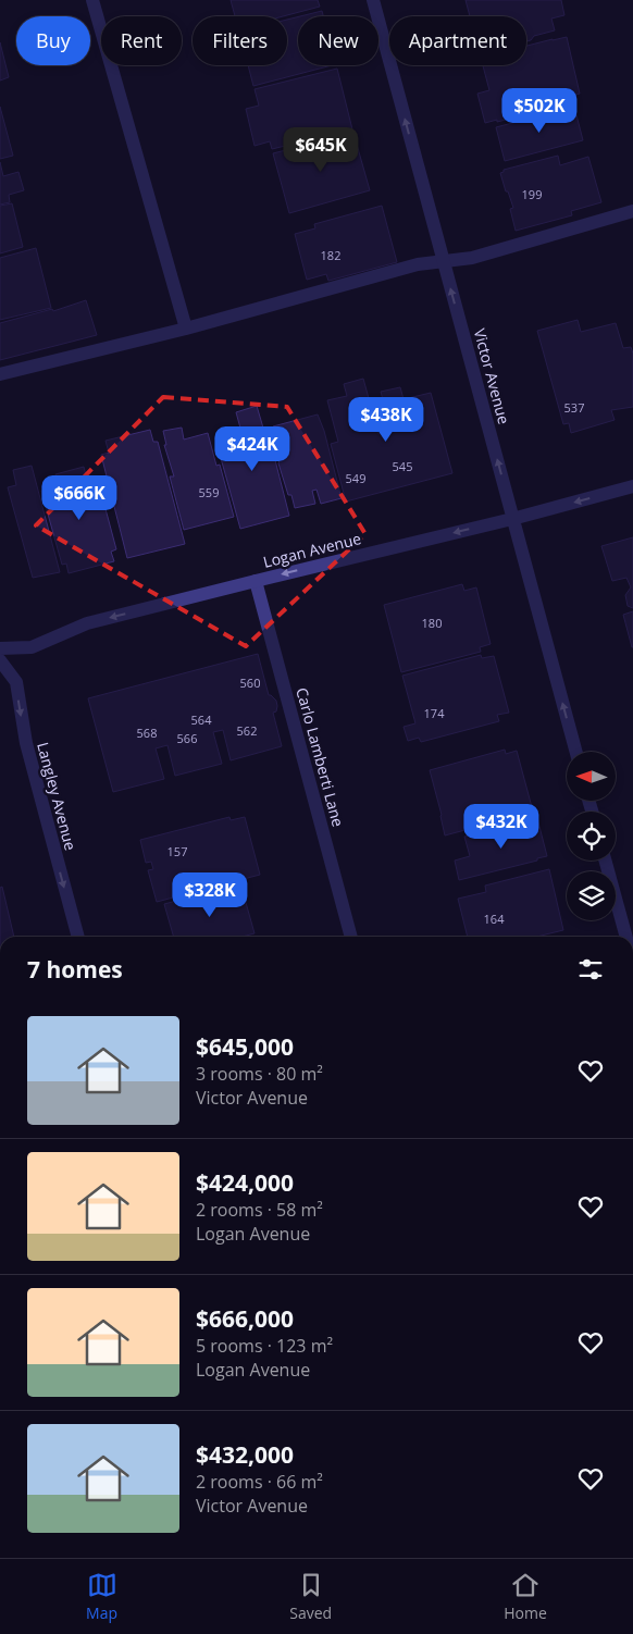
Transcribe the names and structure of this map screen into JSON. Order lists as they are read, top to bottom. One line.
{"streets":{"street":["Victor Avenue","Logan Avenue","Carlo Lamberti Lane","Langley Avenue"]},"crossings":[["Victor Avenue","Logan Avenue"],["Logan Avenue","Carlo Lamberti Lane"]],"one_way":["Victor Avenue","Logan Avenue","Langley Avenue"],"house_numbers":["199","182","537","545","549","559","180","560","174","564","562","568","566","157","164"],"north":"left","page":{"chip":["Buy","Rent","Filters","New","Apartment"],"price":["$502K","$645K","$438K","$424K","$666K","$432K","$328K"],"heading":"7 homes","list":[{"name":"$645,000","note":"3 rooms · 80 m² · Victor Avenue"},{"name":"$424,000","note":"2 rooms · 58 m² · Logan Avenue"},{"name":"$666,000","note":"5 rooms · 123 m² · Logan Avenue"},{"name":"$432,000","note":"2 rooms · 66 m² · Victor Avenue"}],"tabs":["Map","Saved","Home"]}}
